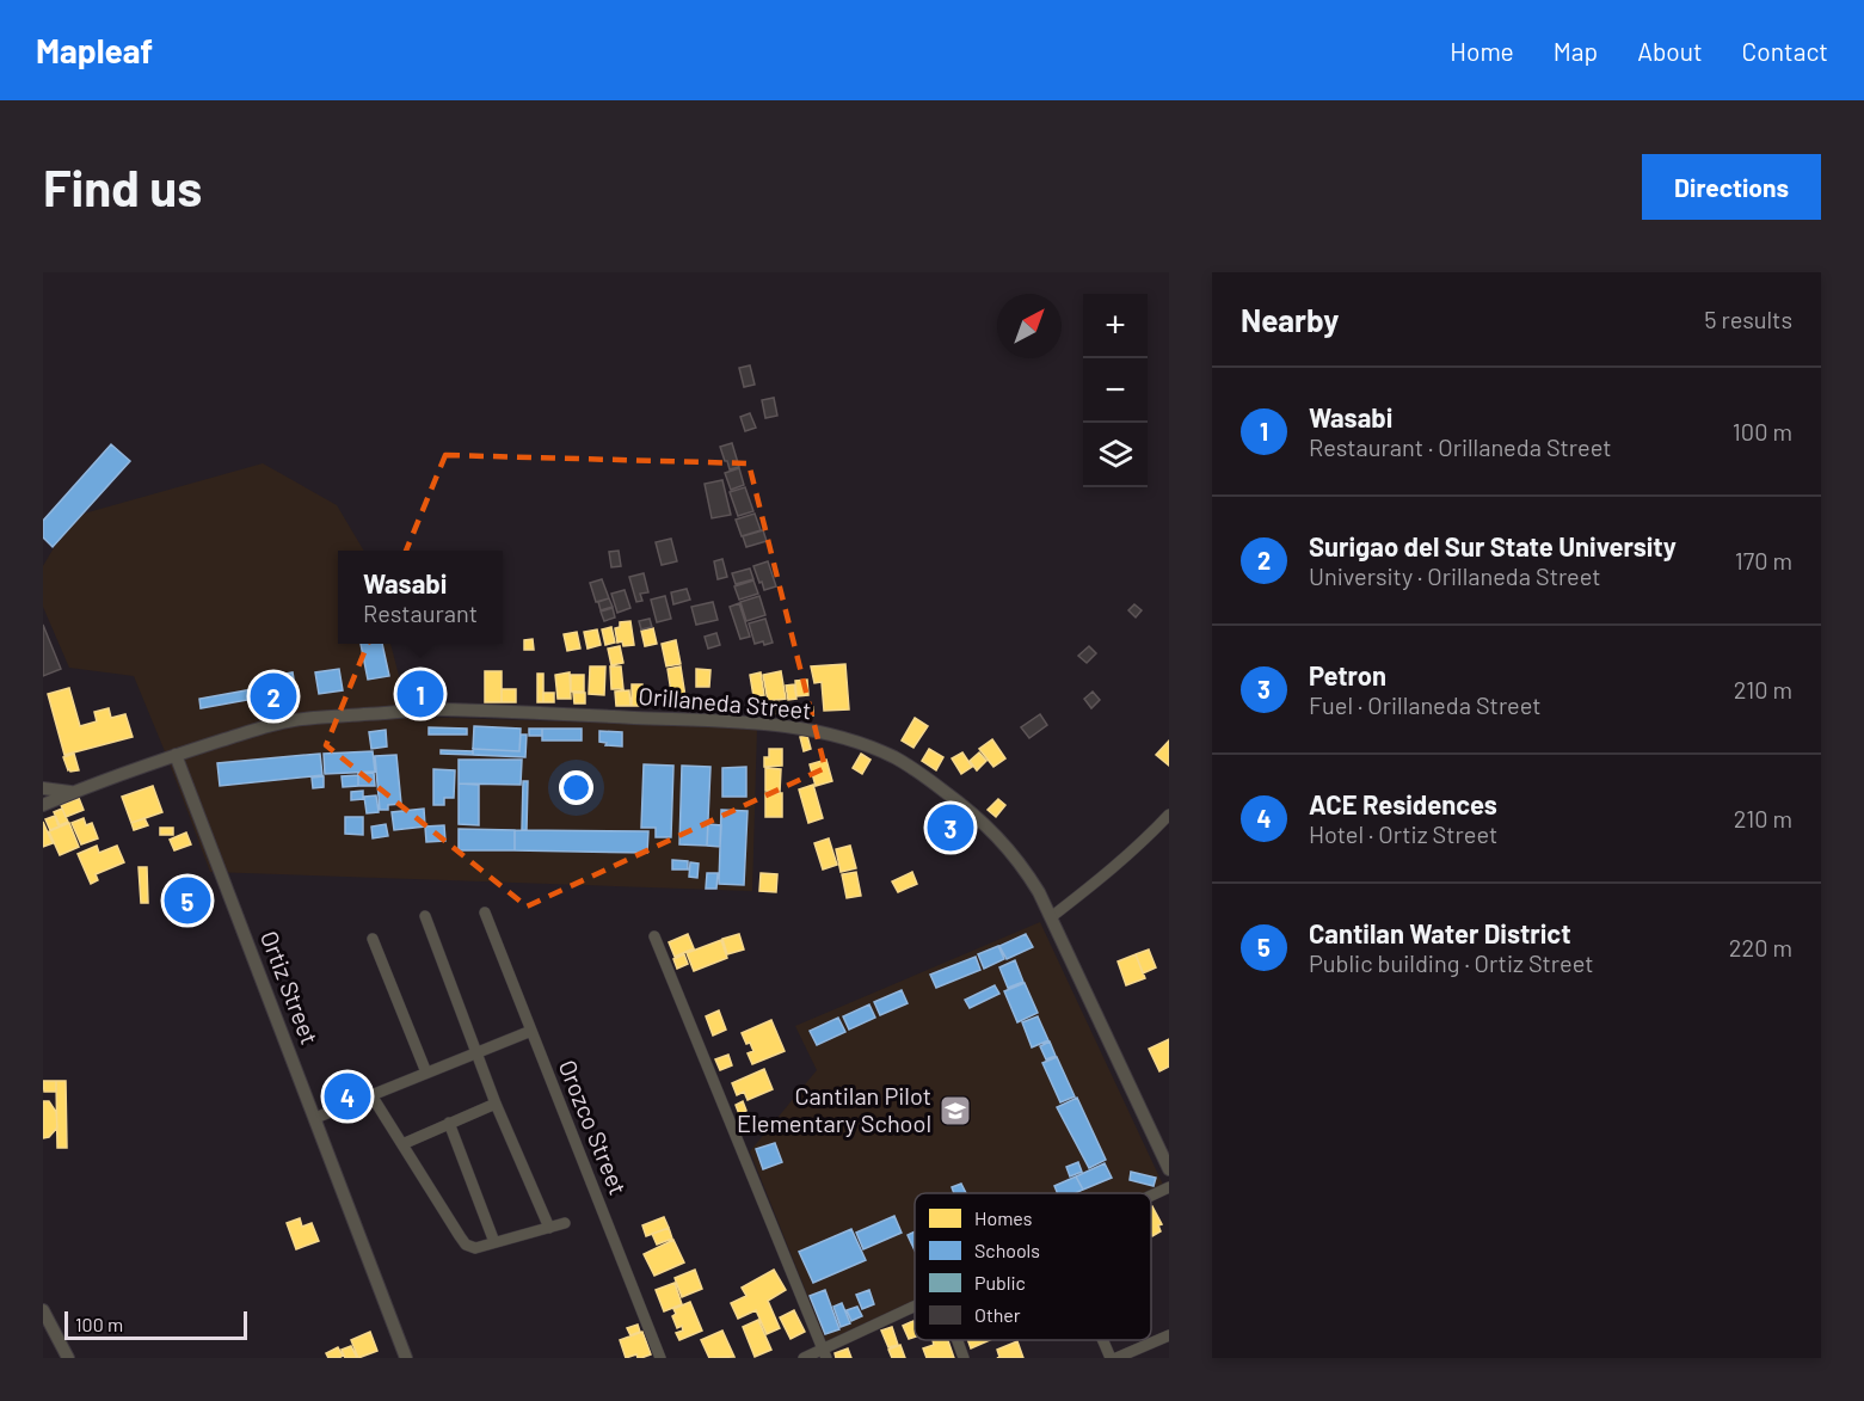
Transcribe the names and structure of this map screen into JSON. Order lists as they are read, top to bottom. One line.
{"streets":{"street":["Orillaneda Street","Ortiz Street","Orozco Street"]},"crossings":[["Orillaneda Street","Ortiz Street"]],"places":{"school or university":["Cantilan Pilot Elementary School"]},"legend":["Homes","Schools","Public","Other"],"scale_bar":"100 m","north":"top right","page":{"header":"Mapleaf","nav":["Home","Map","About","Contact"],"buttons":"Directions","title":"Find us","heading":["Nearby","5 results"],"map_buttons":["+","−"],"list":[{"mark":"1","name":"Wasabi","note":"Restaurant · Orillaneda Street","value":"100 m"},{"mark":"2","name":"Surigao del Sur State University","note":"University · Orillaneda Street","value":"170 m"},{"mark":"3","name":"Petron","note":"Fuel · Orillaneda Street","value":"210 m"},{"mark":"4","name":"ACE Residences","note":"Hotel · Ortiz Street","value":"210 m"},{"mark":"5","name":"Cantilan Water District","note":"Public building · Ortiz Street","value":"220 m"}],"popup":["Wasabi","Restaurant"],"pins":["1","2","3","5","4"],"scale":"100 m"}}
